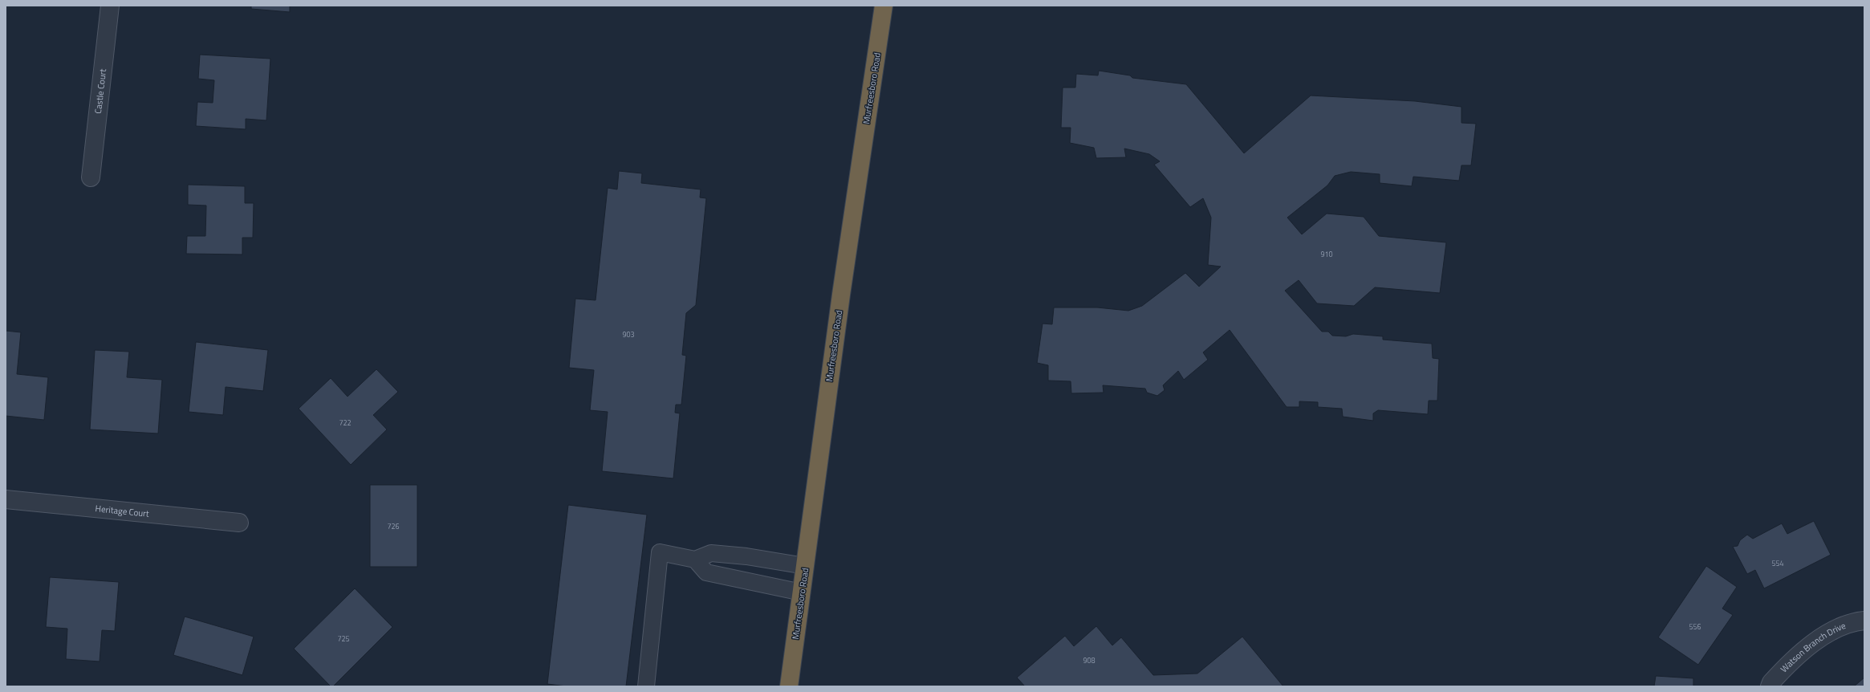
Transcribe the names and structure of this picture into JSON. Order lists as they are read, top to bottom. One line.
{"streets":{"highway":["Murfreesboro Road"],"street":["Castle Court","Heritage Court","Watson Branch Drive"]},"house_numbers":["910","903","722","726","554","556","725","908"]}
